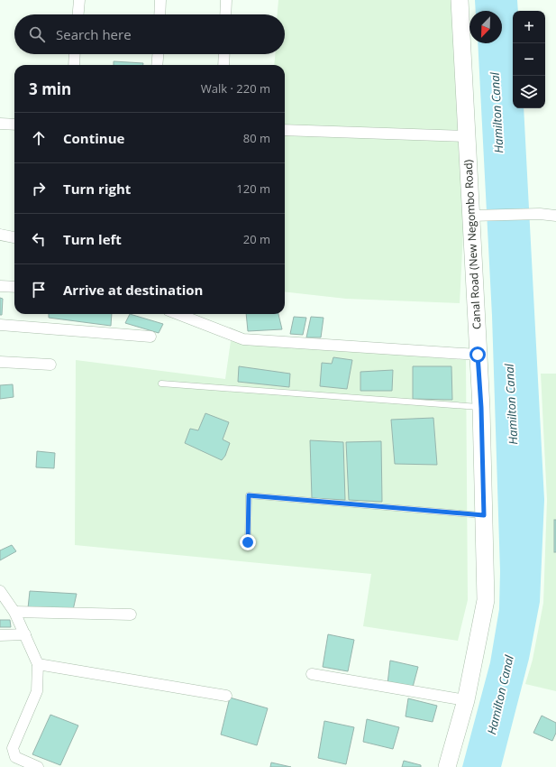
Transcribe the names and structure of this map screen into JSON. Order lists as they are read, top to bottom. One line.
{"streets":{"main road":["Canal Road (New Negombo Road)"]},"water":["Hamilton Canal"],"north":"bottom left","page":{"map_buttons":["+","−"],"search":"Search here","heading":["3 min","Walk · 220 m"],"list":[["Continue","80 m"],["Turn right","120 m"],["Turn left","20 m"],"Arrive at destination"]}}
